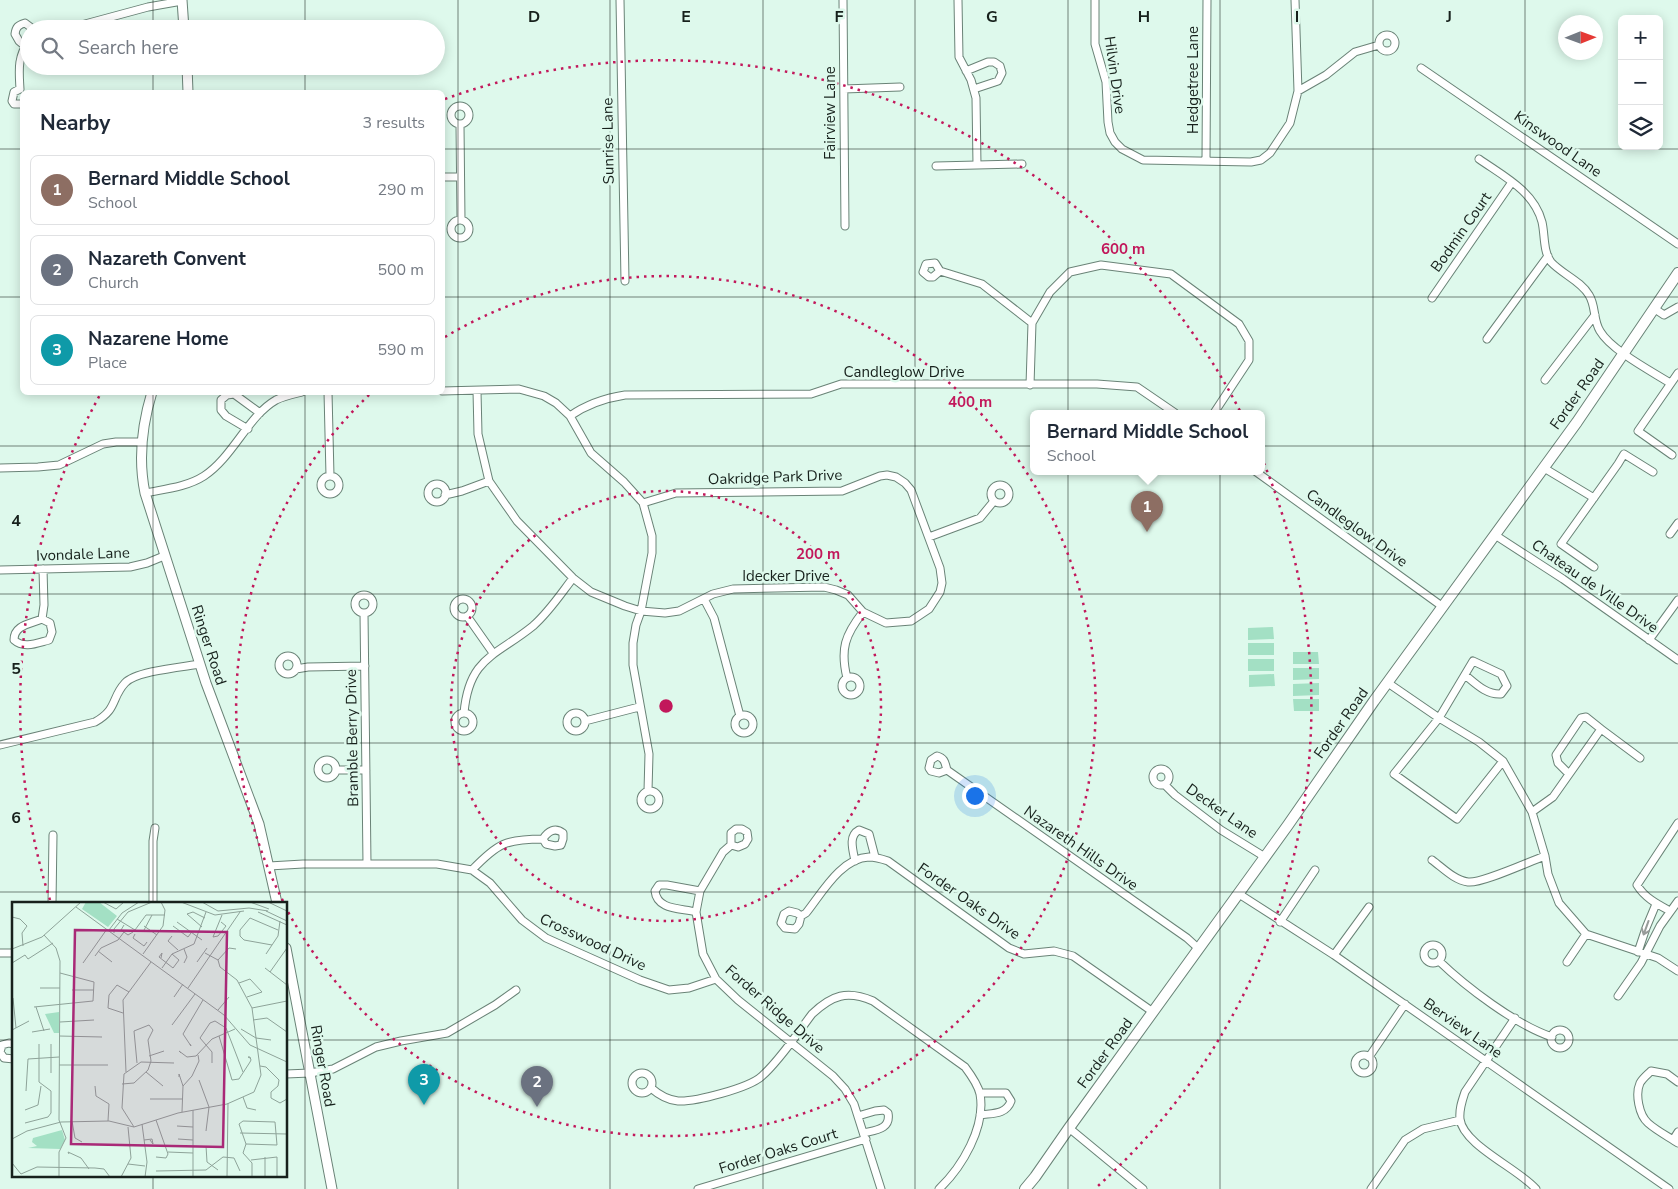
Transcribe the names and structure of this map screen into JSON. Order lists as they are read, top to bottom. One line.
{"streets":{"main road":["Forder Road"],"street":["Hilvin Drive","Hedgetree Lane","Fairview Lane","Sunrise Lane","Kinswood Lane","Bodmin Court","Candleglow Drive","Oakridge Park Drive","Ivondale Lane","Idecker Drive","Chateau de Ville Drive","Ringer Road","Bramble Berry Drive","Decker Lane","Nazareth Hills Drive","Forder Oaks Drive","Crosswood Drive","Forder Ridge Drive","Berview Lane","Forder Oaks Court"]},"crossings":[["Hilvin Drive","Hedgetree Lane"],["Candleglow Drive","Forder Road"],["Forder Road","Chateau de Ville Drive"],["Forder Road","Decker Lane"],["Forder Road","Nazareth Hills Drive"],["Forder Road","Forder Oaks Drive"],["Forder Road","Berview Lane"],["Oakridge Park Drive","Idecker Drive"],["Ivondale Lane","Ringer Road"],["Ringer Road","Crosswood Drive"],["Bramble Berry Drive","Crosswood Drive"],["Crosswood Drive","Forder Ridge Drive"],["Forder Ridge Drive","Forder Oaks Court"]],"north":"right","page":{"map_buttons":["+","−"],"search":"Search here","heading":["Nearby","3 results"],"list":[{"mark":"1","name":"Bernard Middle School","note":"School","value":"290 m"},{"mark":"2","name":"Nazareth Convent","note":"Church","value":"500 m"},{"mark":"3","name":"Nazarene Home","note":"Place","value":"590 m"}],"popup":["Bernard Middle School","School"],"pins":["1","3","2"]},"grid":{"columns":["D","E","F","G","H","I","J"],"rows":["4","5","6"]},"rings":["600 m","400 m","200 m"]}
